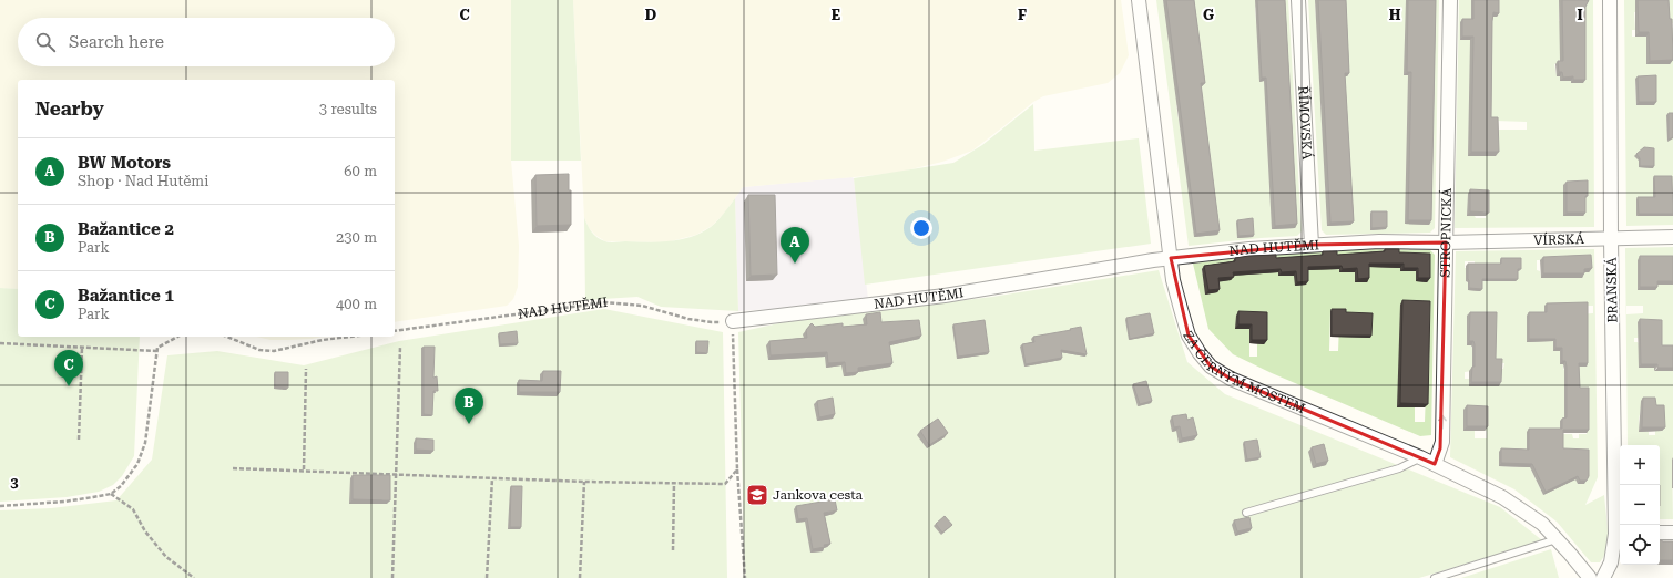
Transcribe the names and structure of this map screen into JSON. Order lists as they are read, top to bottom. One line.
{"streets":{"street":["ŘÍMOVSKÁ","STROPNICKÁ","VÍRSKÁ","NAD HUTĚMI","BRANSKÁ","ZA ČERNÝM MOSTEM"]},"crossings":[["ŘÍMOVSKÁ","NAD HUTĚMI"],["STROPNICKÁ","VÍRSKÁ"],["STROPNICKÁ","NAD HUTĚMI"],["STROPNICKÁ","ZA ČERNÝM MOSTEM"],["VÍRSKÁ","NAD HUTĚMI"],["VÍRSKÁ","BRANSKÁ"],["NAD HUTĚMI","ZA ČERNÝM MOSTEM"]],"one_way":["STROPNICKÁ"],"places":{"school or university":["Jankova cesta"]},"page":{"search":"Search here","heading":["Nearby","3 results"],"list":[{"mark":"A","name":"BW Motors","note":"Shop · Nad Hutěmi","value":"60 m"},{"mark":"B","name":"Bažantice 2","note":"Park","value":"230 m"},{"mark":"C","name":"Bažantice 1","note":"Park","value":"400 m"}],"pins":["A","C","B"],"map_buttons":["+","−"]},"grid":{"columns":["C","D","E","F","G","H","I"],"rows":["3"]}}
